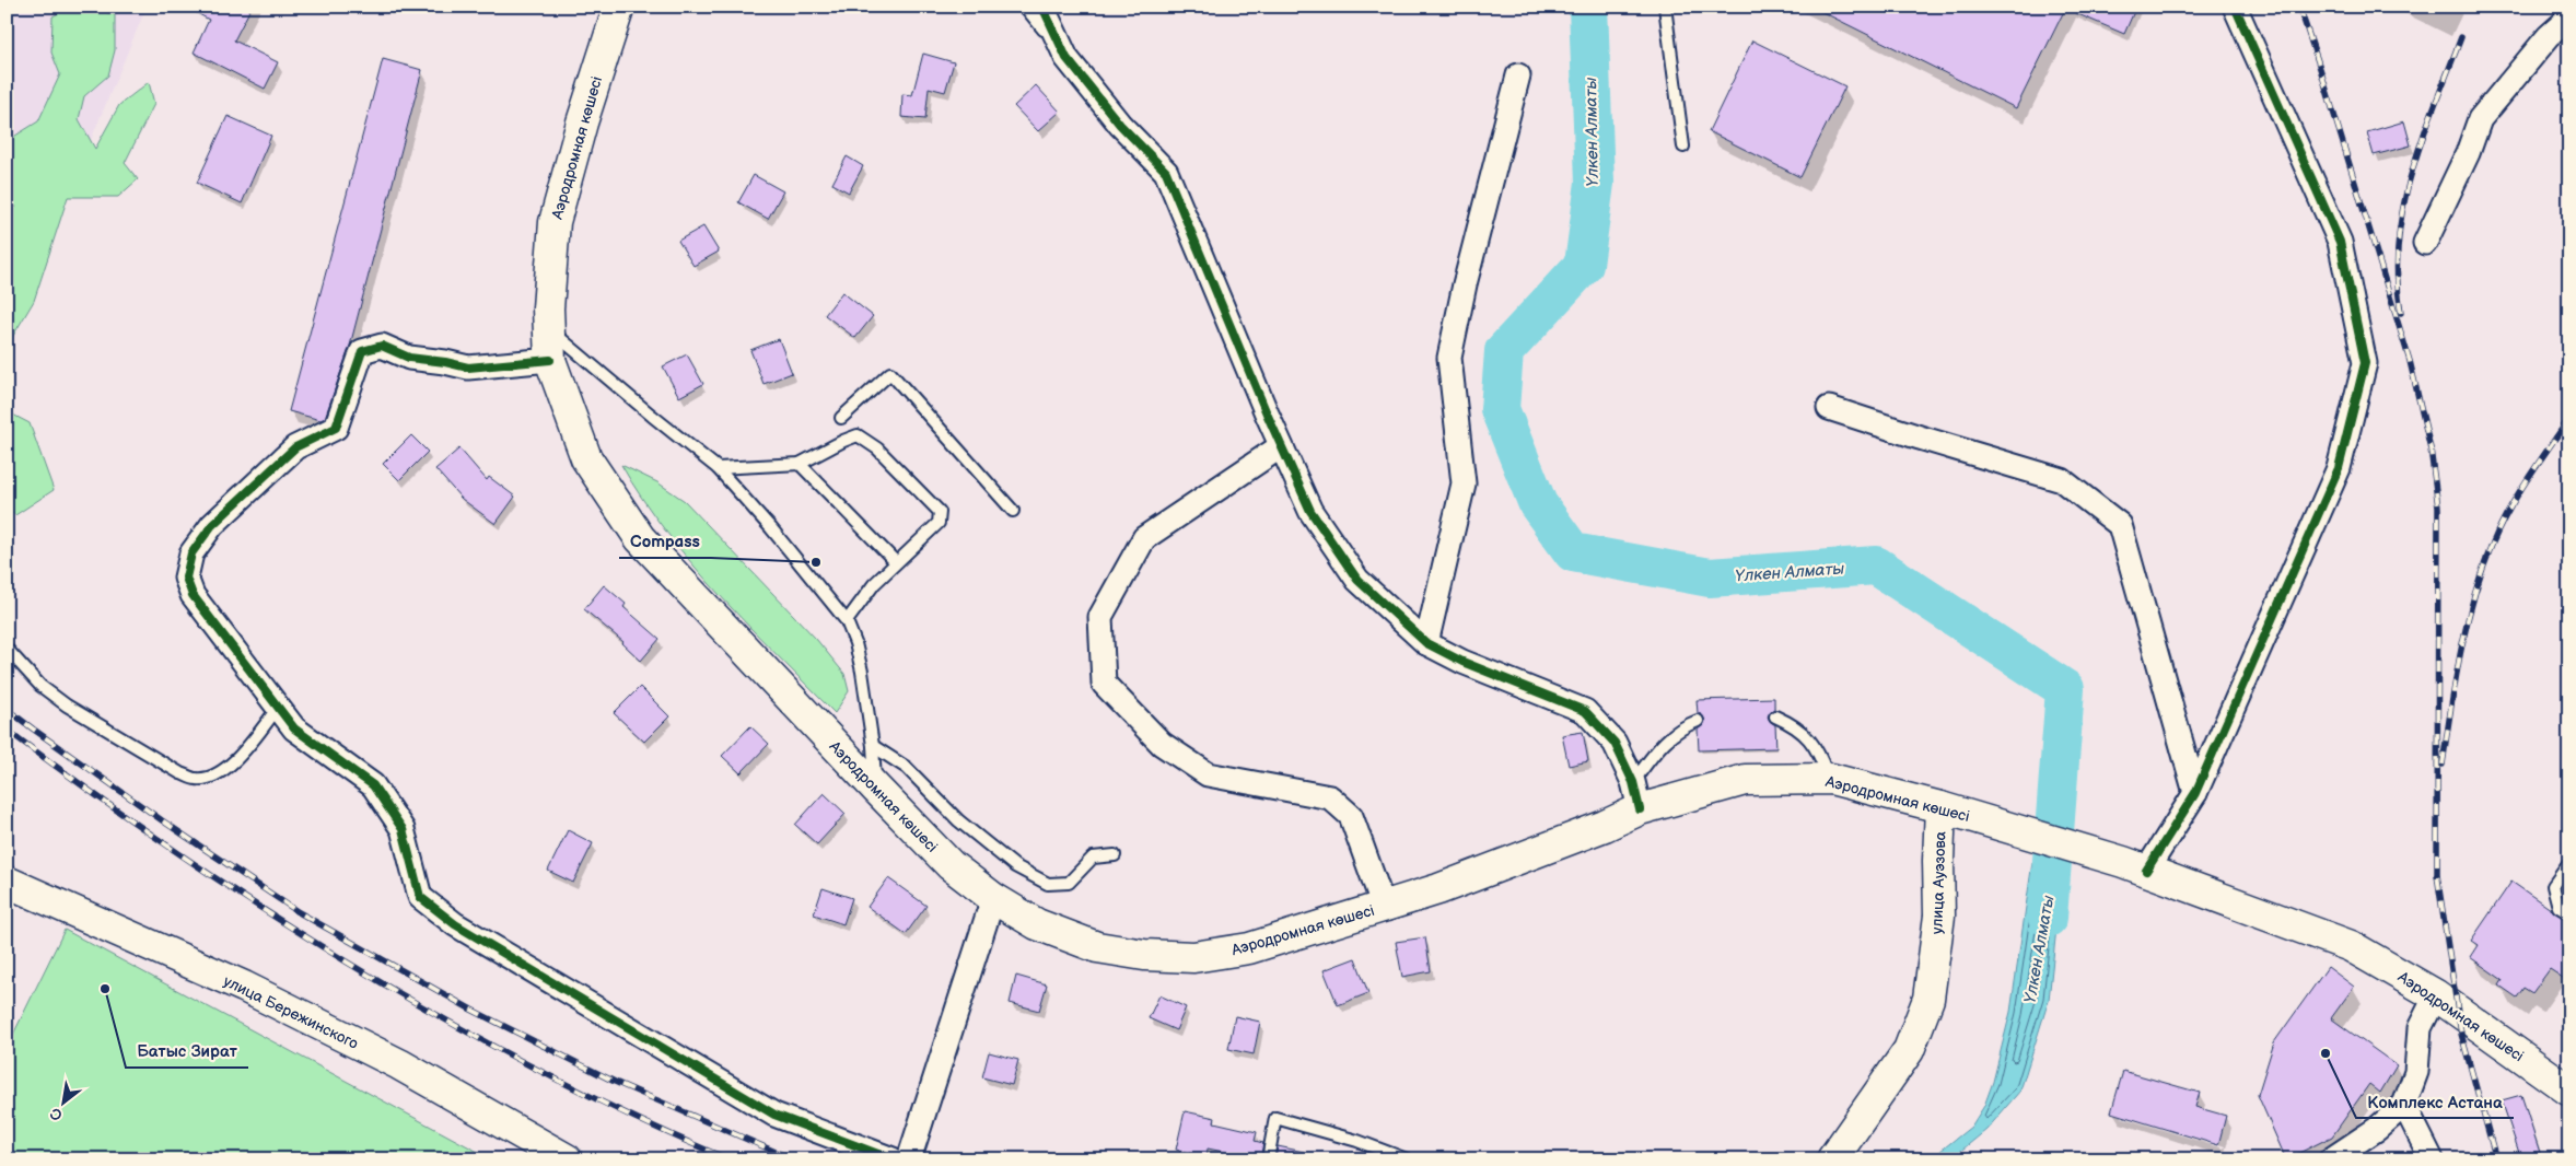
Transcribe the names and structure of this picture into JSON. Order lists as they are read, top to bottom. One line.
{"streets":{"main road":["Аэродромная көшесі","улица Ауэзова","улица Бережинского"]},"crossings":[["Аэродромная көшесі","улица Ауэзова"]],"water":["Үлкен Алматы"],"places":["Compass","Батыс Зират","Комплекс Астана"],"north":"bottom left"}
